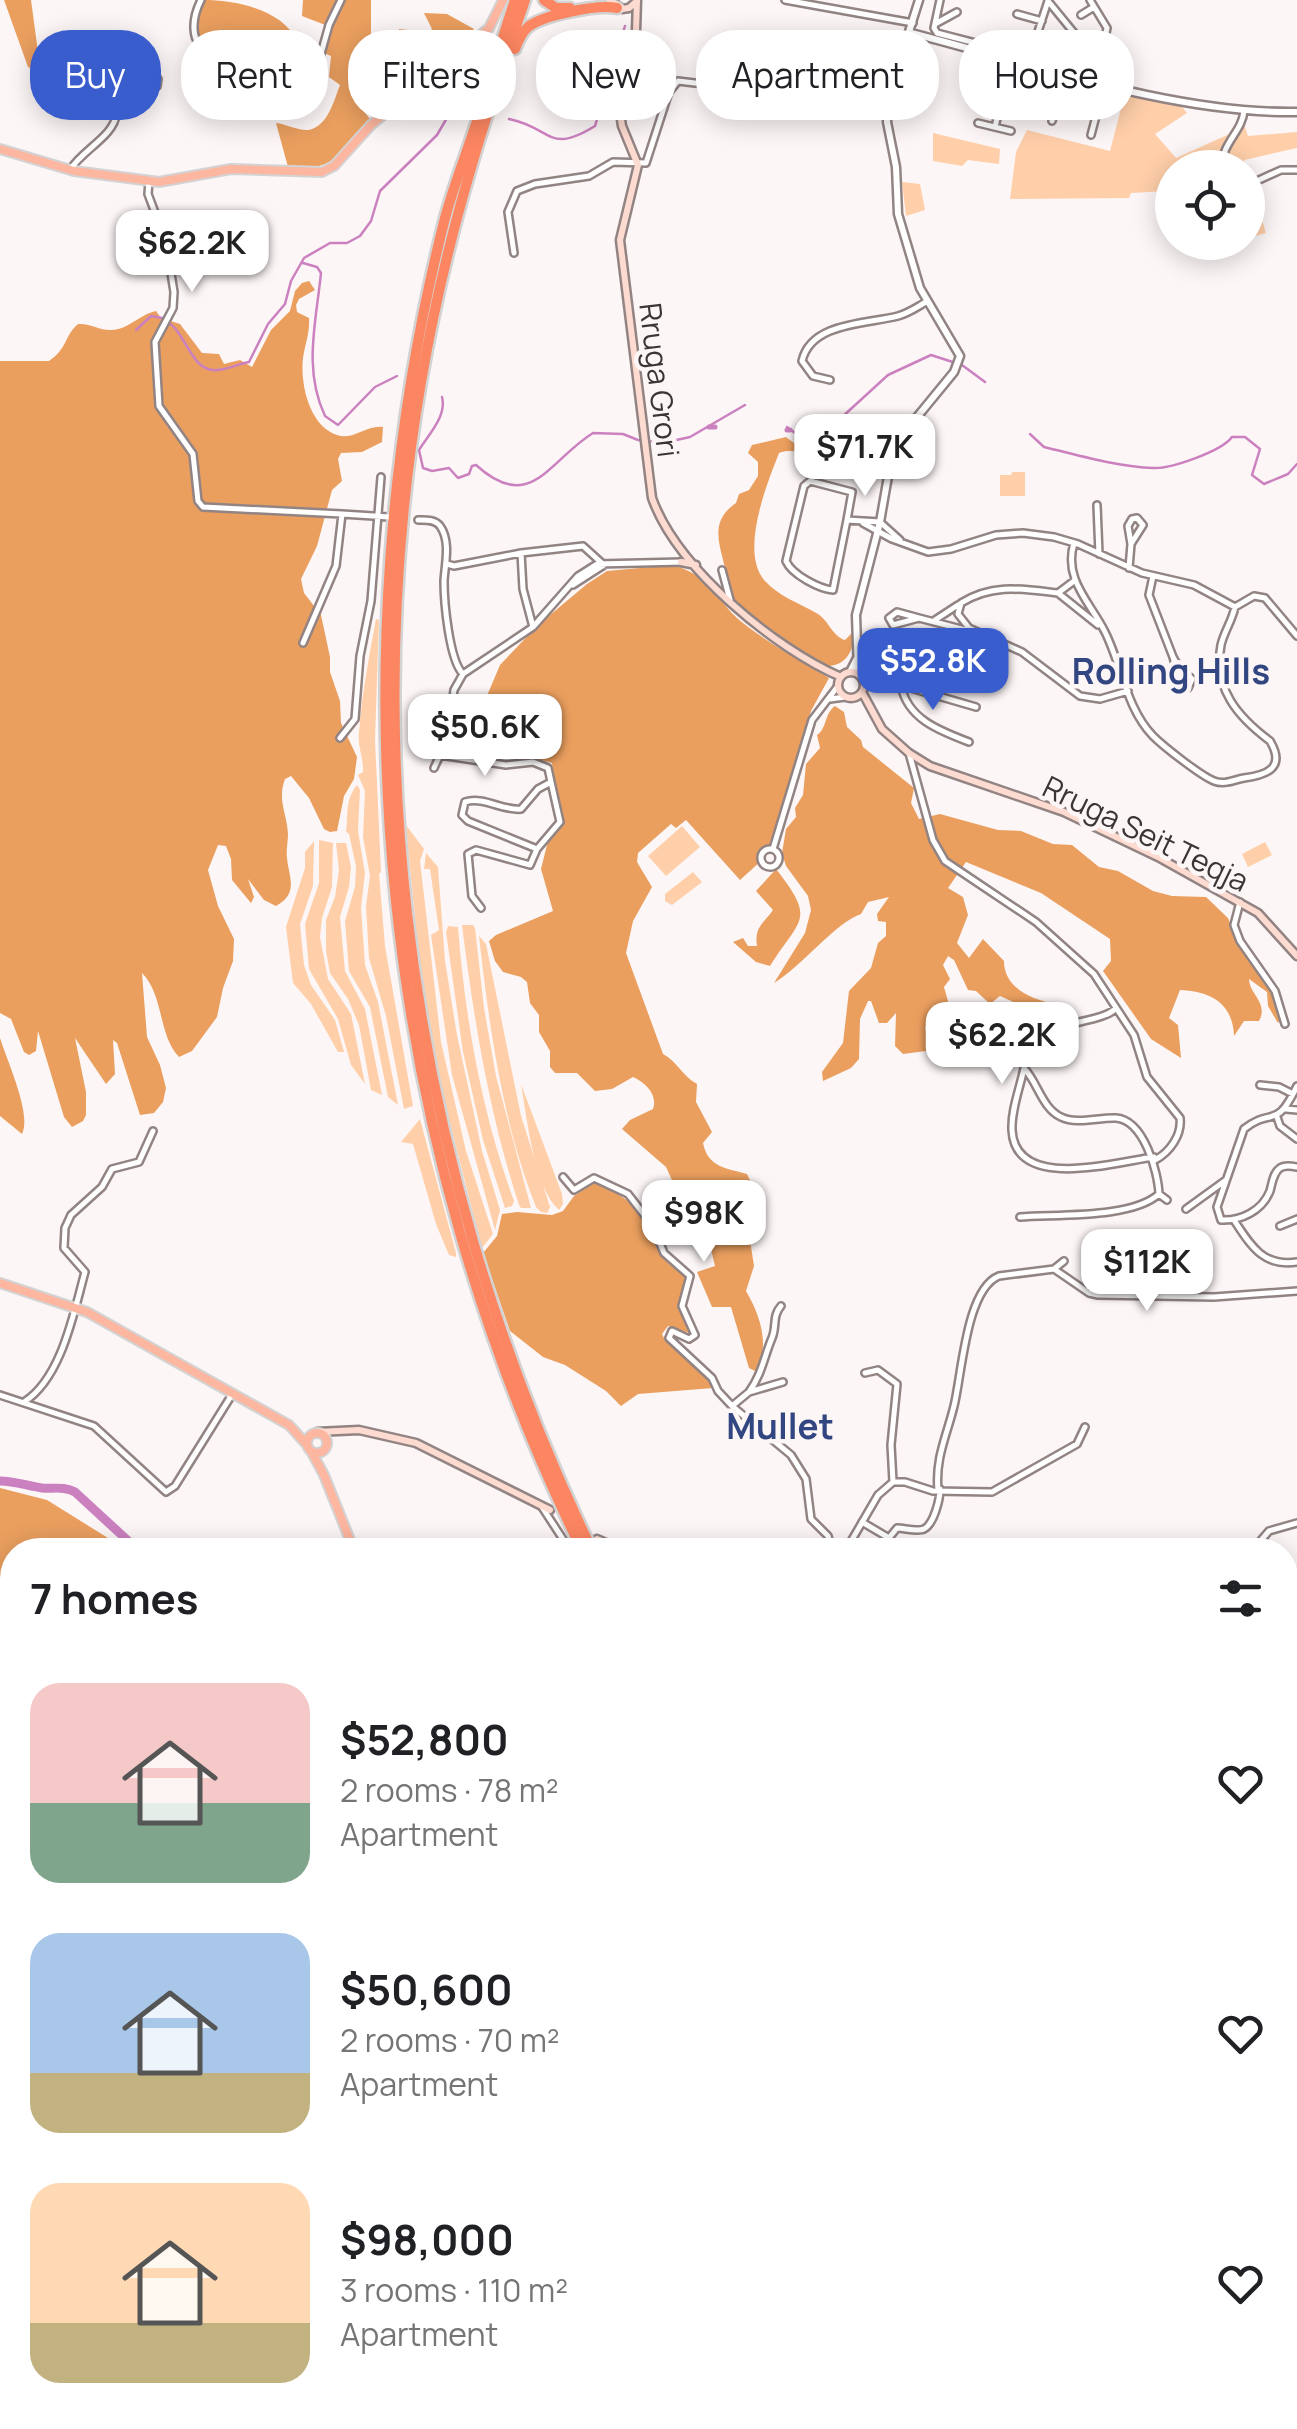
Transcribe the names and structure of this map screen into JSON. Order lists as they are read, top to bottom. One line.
{"streets":{"main road":["Rruga Grori","Rruga Seit Teqja"]},"districts":["Rolling Hills","Mullet"],"page":{"chip":["Buy","Rent","Filters","New","Apartment","House"],"price":["$62.2K","$71.7K","$52.8K","$50.6K","$62.2K","$98K","$112K"],"heading":"7 homes","list":[{"name":"$52,800","note":"2 rooms · 78 m² · Apartment"},{"name":"$50,600","note":"2 rooms · 70 m² · Apartment"},{"name":"$98,000","note":"3 rooms · 110 m² · Apartment"}]}}
